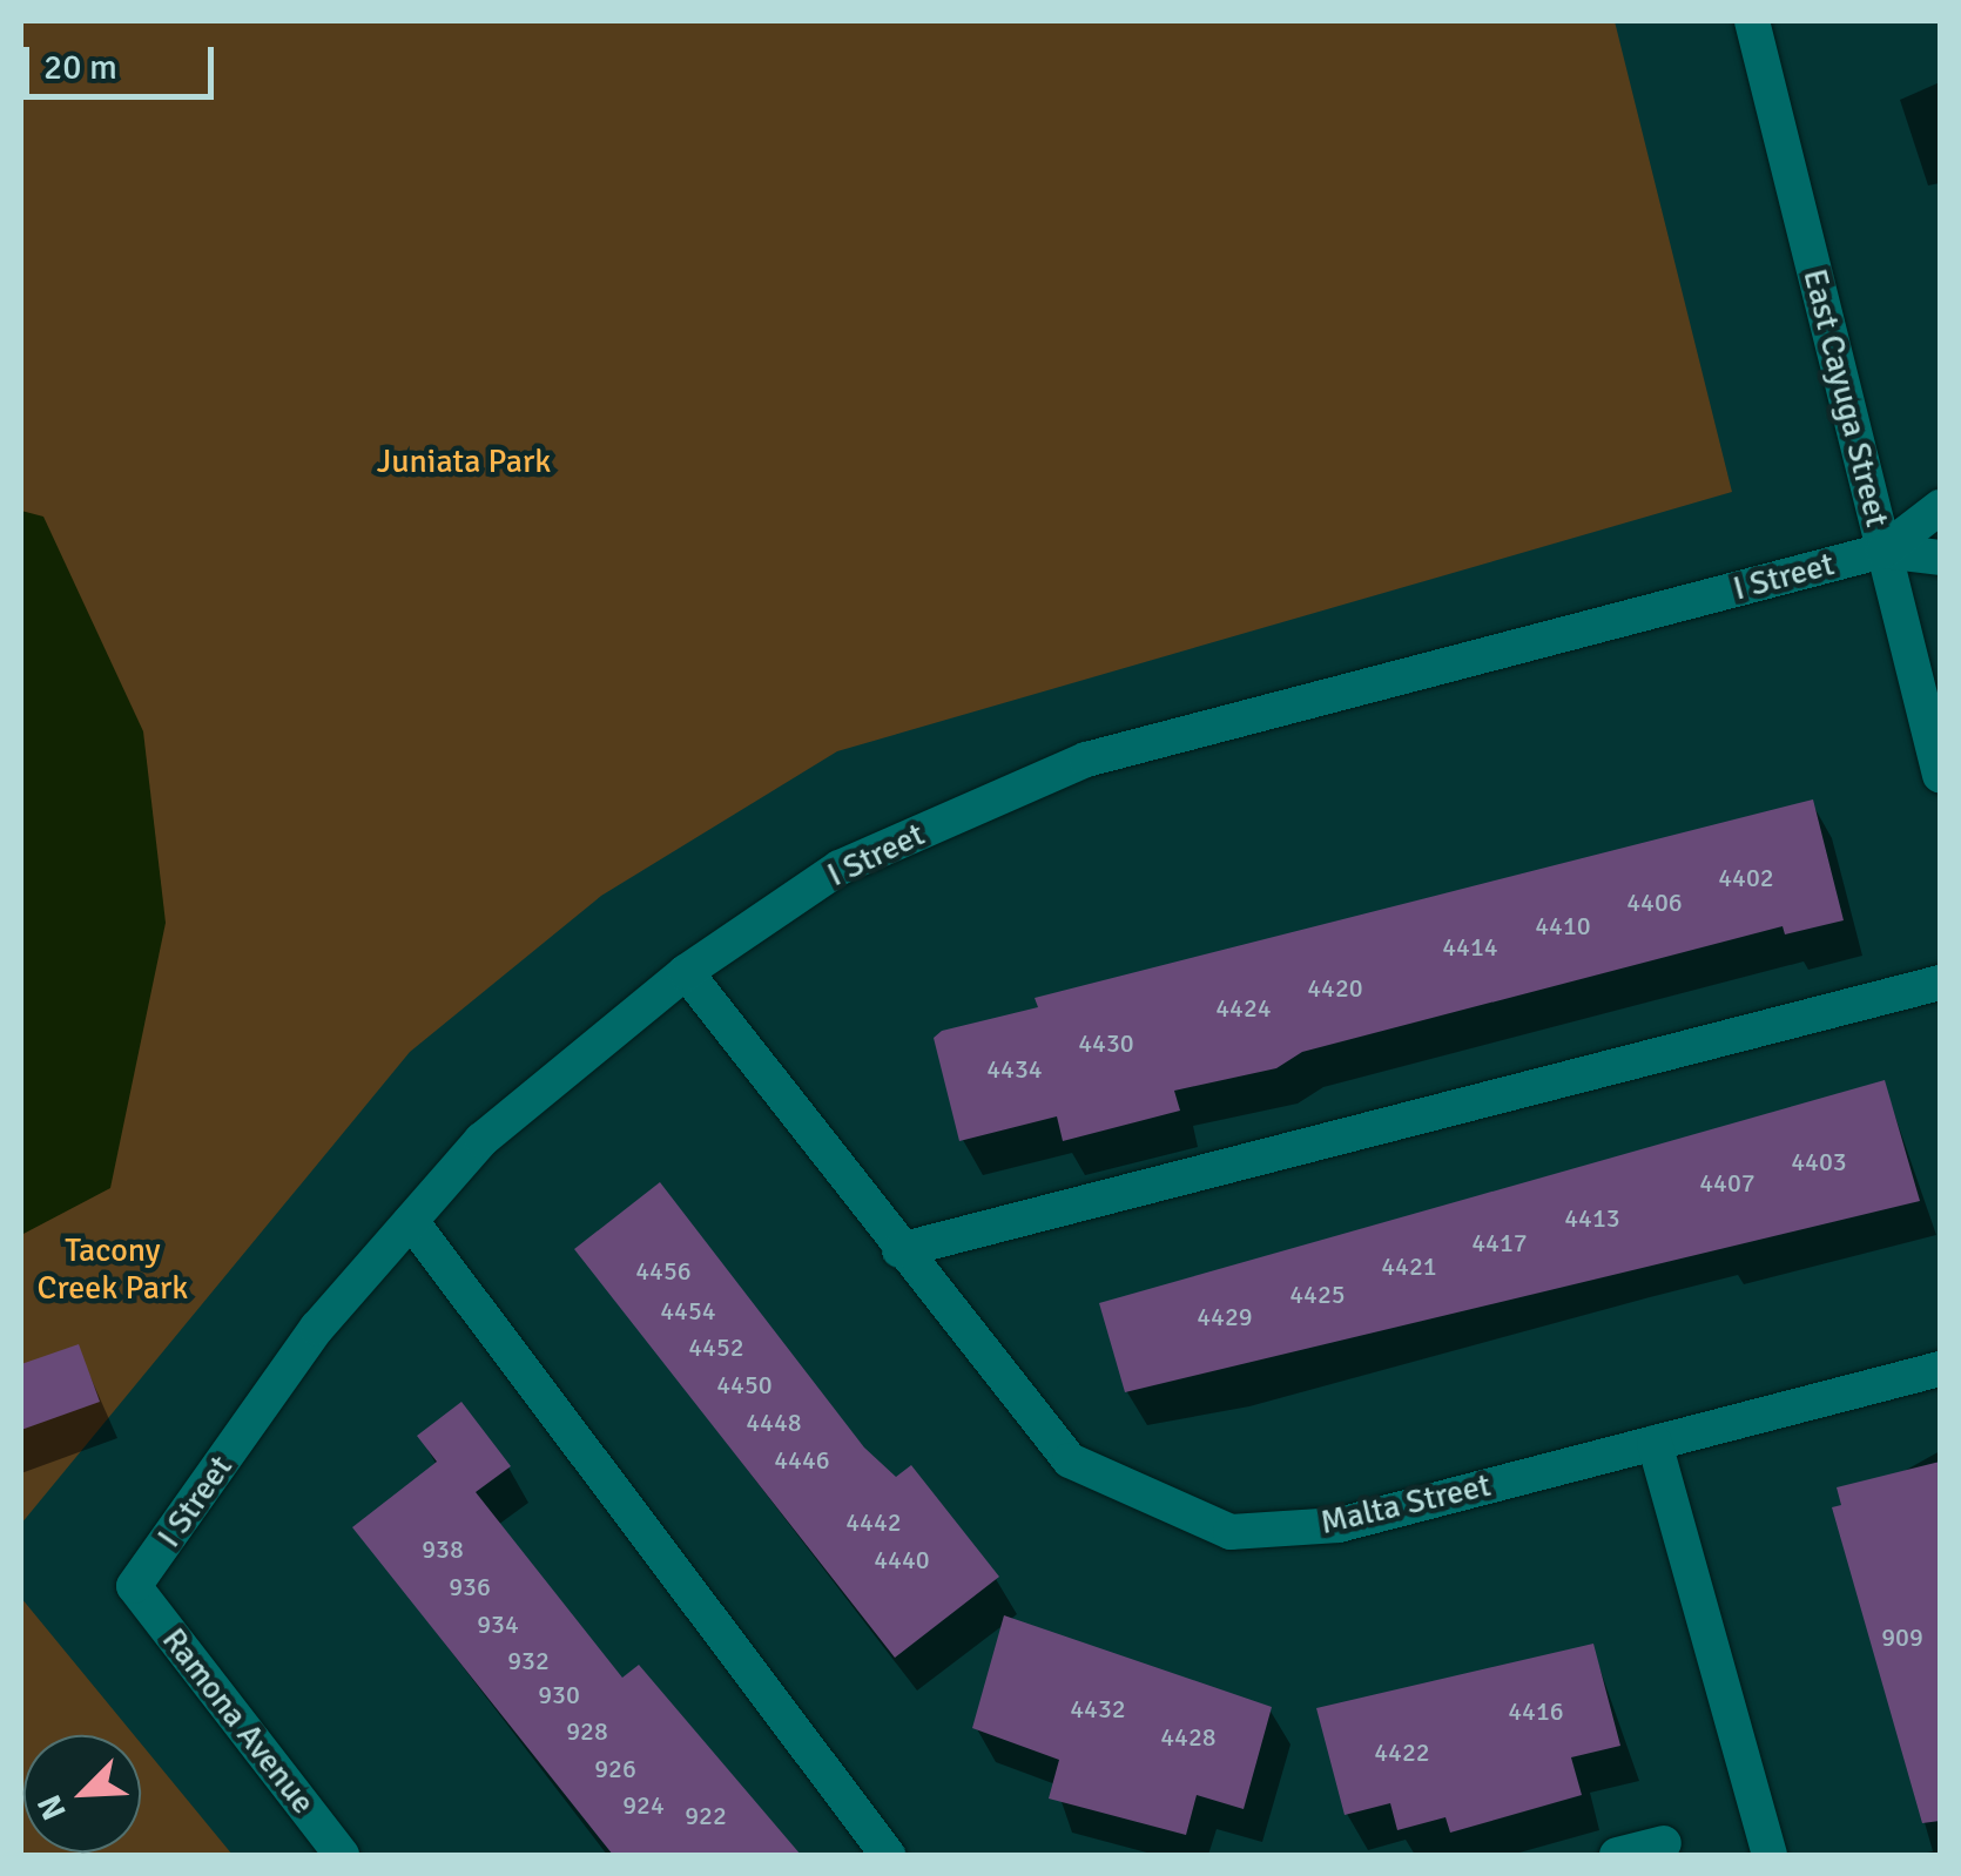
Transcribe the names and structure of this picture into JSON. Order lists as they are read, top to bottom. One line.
{"streets":{"street":["East Cayuga Street","I Street","Malta Street","Ramona Avenue"]},"crossings":[["East Cayuga Street","I Street"],["I Street","Malta Street"],["I Street","Ramona Avenue"]],"parks":["Juniata Park","Tacony Creek Park"],"house_numbers":["4402","4406","4410","4414","4420","4424","4430","4434","4403","4407","4413","4417","4421","4456","4425","4454","4429","4452","4450","4448","4446","4442","938","4440","936","934","909","932","930","4432","4416","928","4428","4422","926","924","922"],"scale_bar":"20 m","north":"bottom left"}
